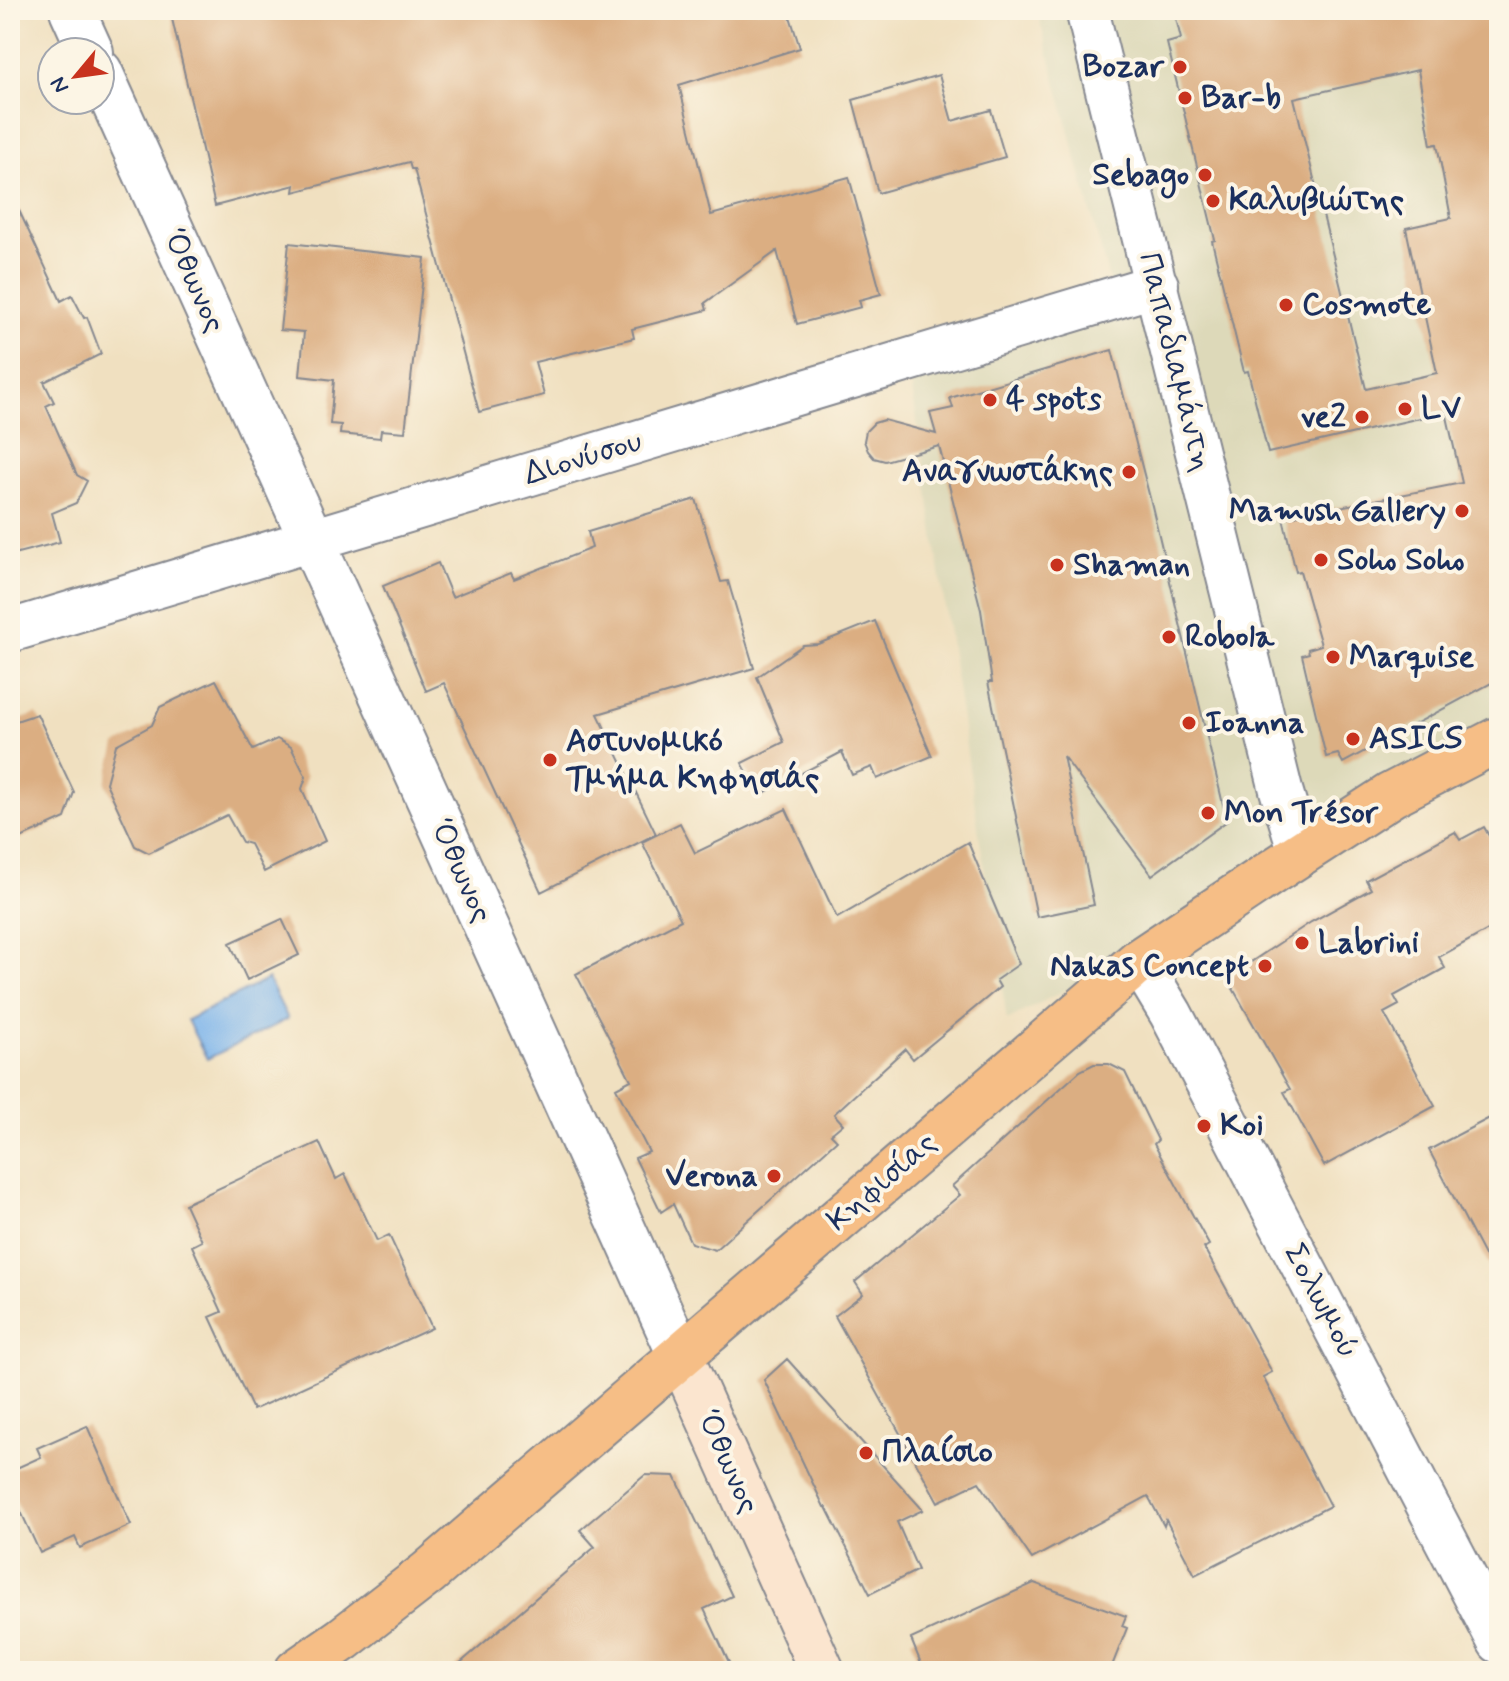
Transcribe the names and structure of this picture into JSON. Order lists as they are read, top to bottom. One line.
{"streets":{"main road":["Όθωνος","Κηφισίας"],"street":["Παπαδιαμάντη","Διονύσου","Σολωμού"]},"crossings":[["Όθωνος","Διονύσου"],["Όθωνος","Κηφισίας"],["Παπαδιαμάντη","Διονύσου"],["Παπαδιαμάντη","Κηφισίας"],["Κηφισίας","Σολωμού"]],"places":["Bozar","Bar-b","Sebago","Καλυβιώτης","Cosmote","4 spots","LV","ve2","Αναγνωστάκης","Mamush Gallery","Soho Soho","Shaman","Robola","Marquise","Ioanna","ASICS","Αστυνομικό Τμήμα Κηφησιάς","Mon Trésor","Labrini","Nakas Concept","Koi","Verona","Πλαίσιο"],"north":"bottom left"}
